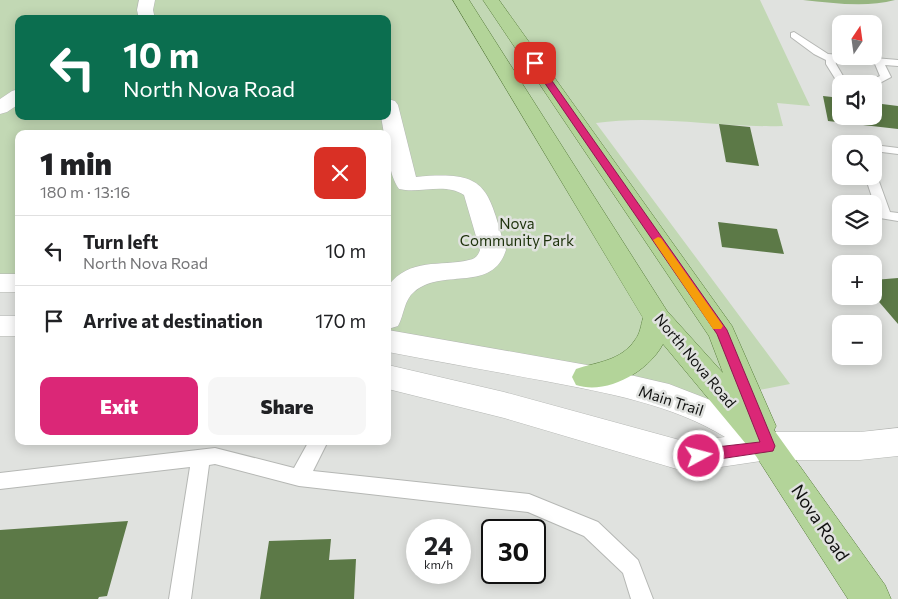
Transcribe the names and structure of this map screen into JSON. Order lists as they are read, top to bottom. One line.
{"streets":{"main road":["North Nova Road","Nova Road"],"street":["Main Trail"]},"crossings":[["North Nova Road","Main Trail"],["North Nova Road","Nova Road"],["Main Trail","Nova Road"]],"parks":["Nova Community Park"],"north":"top","page":{"map_buttons":["+","−"],"turn":["10 m","North Nova Road"],"heading":["1 min","180 m · 13:16"],"list":[{"name":"Turn left","note":"North Nova Road","value":"10 m"},{"name":"Arrive at destination","value":"170 m"}],"buttons":["Exit","Share"],"speed":"24 km/h","limit":"30"}}
